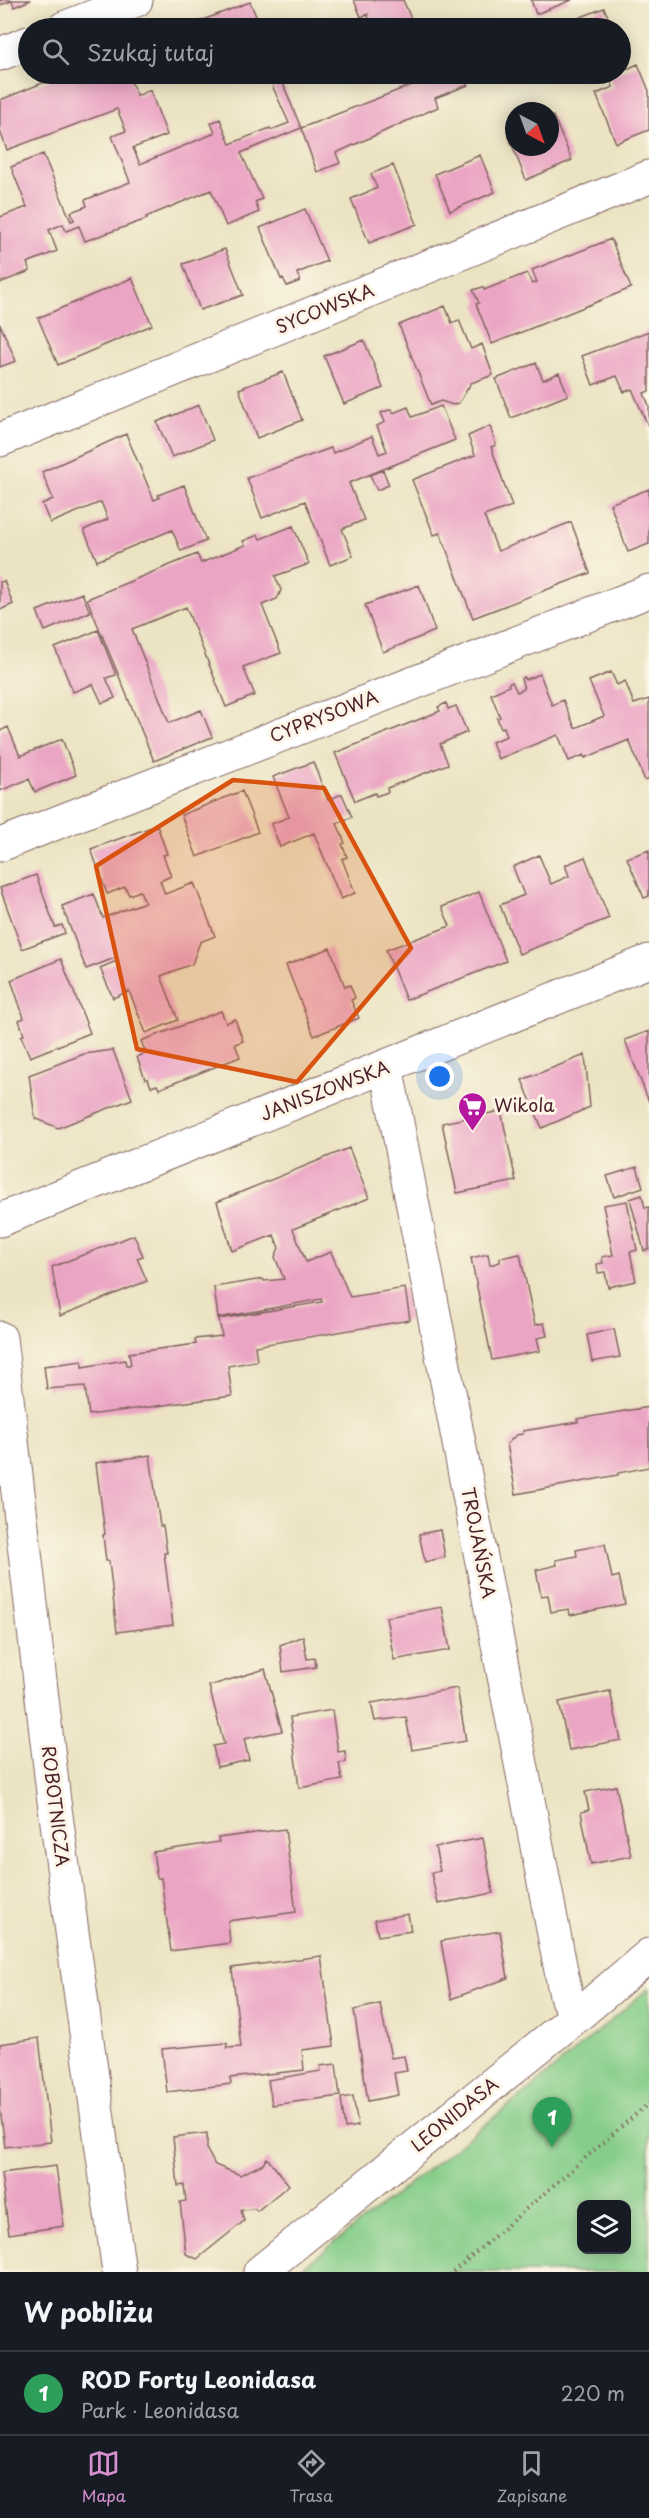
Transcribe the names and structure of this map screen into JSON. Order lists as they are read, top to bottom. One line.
{"streets":{"street":["SYCOWSKA","CYPRYSOWA","JANISZOWSKA","TROJAŃSKA","ROBOTNICZA","LEONIDASA"]},"crossings":[["JANISZOWSKA","TROJAŃSKA"],["TROJAŃSKA","LEONIDASA"]],"places":{"supermarket":["Wikola"]},"north":"bottom right","page":{"search":"Szukaj tutaj","pins":"1","heading":"W pobliżu","list":[{"mark":"1","name":"ROD Forty Leonidasa","note":"Park · Leonidasa","value":"220 m"}],"nav":["Mapa","Trasa","Zapisane"]}}
